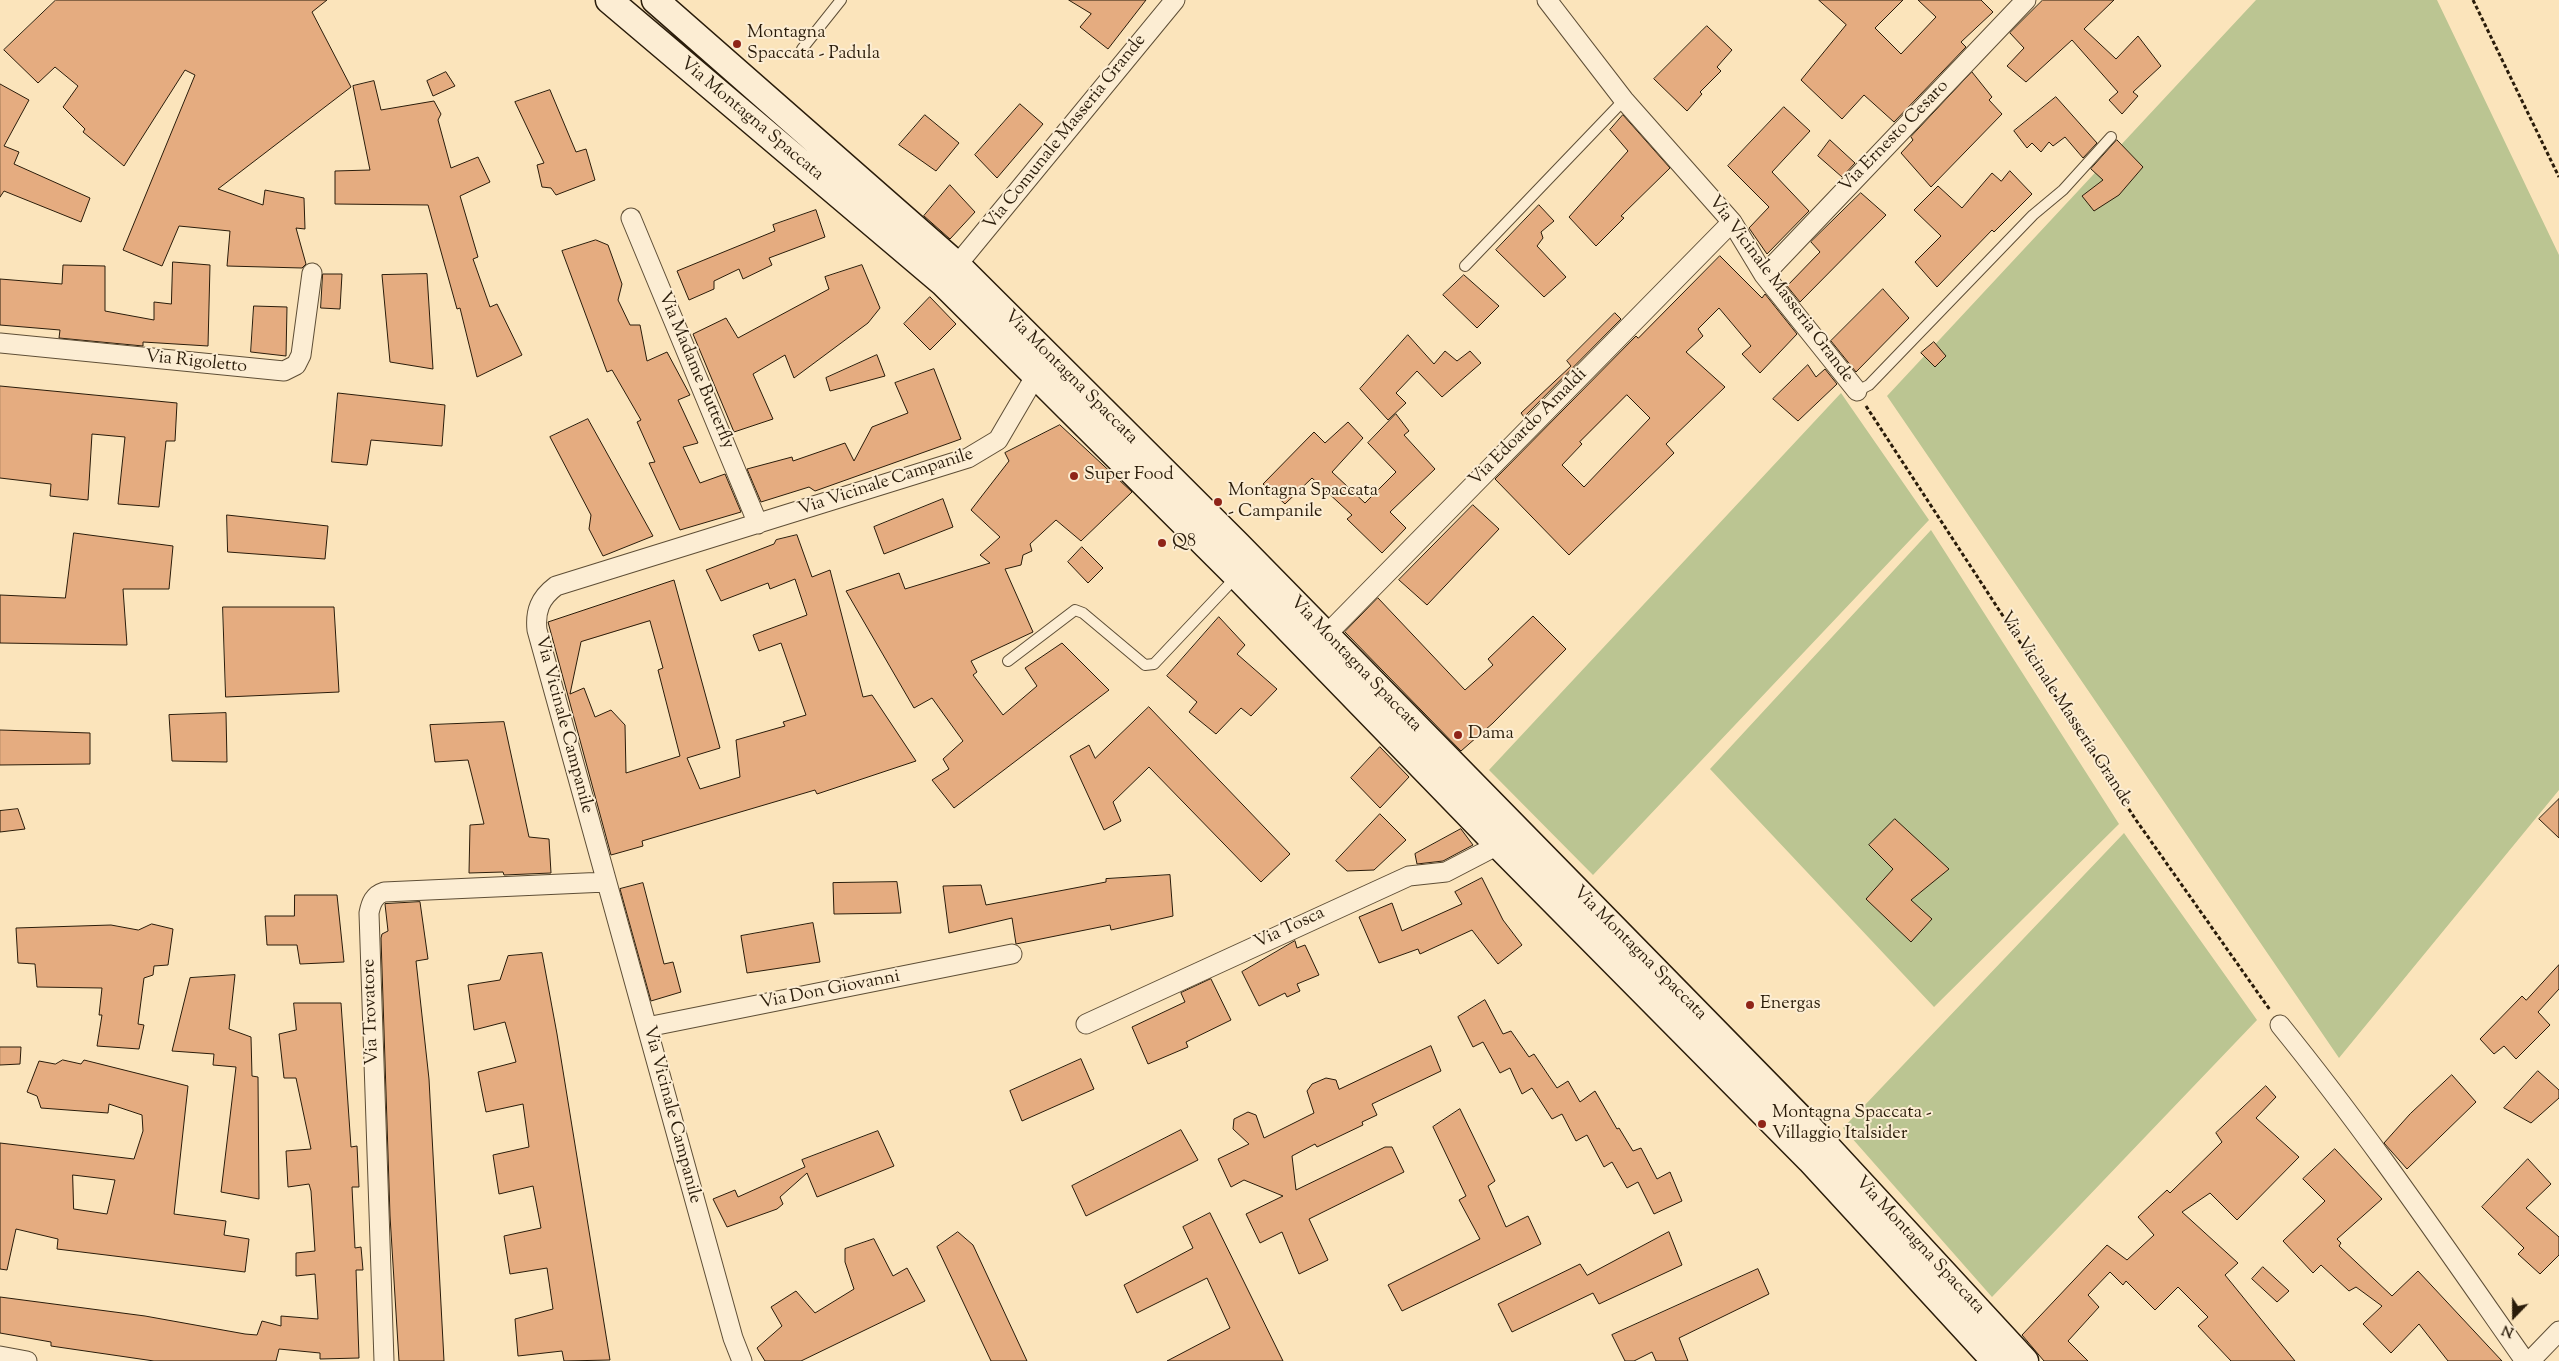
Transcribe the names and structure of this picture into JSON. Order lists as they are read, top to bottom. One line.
{"streets":{"main road":["Via Montagna Spaccata"],"street":["Via Comunale Masseria Grande","Via Ernesto Cesaro","Via Vicinale Masseria Grande","Via Rigoletto","Via Madame Butterfly","Via Edoardo Amaldi","Via Vicinale Campanile","Via Tosca","Via Don Giovanni","Via Trovatore"]},"crossings":[["Via Montagna Spaccata","Via Comunale Masseria Grande"],["Via Montagna Spaccata","Via Edoardo Amaldi"],["Via Montagna Spaccata","Via Vicinale Campanile"],["Via Montagna Spaccata","Via Tosca"],["Via Ernesto Cesaro","Via Vicinale Masseria Grande"],["Via Vicinale Masseria Grande","Via Edoardo Amaldi"],["Via Madame Butterfly","Via Vicinale Campanile"],["Via Vicinale Campanile","Via Don Giovanni"],["Via Vicinale Campanile","Via Trovatore"]],"places":["Montagna Spaccata - Padula","Super Food","Montagna Spaccata - Campanile","Q8","Dama","Energas","Montagna Spaccata - Villaggio Italsider"],"north":"bottom"}
